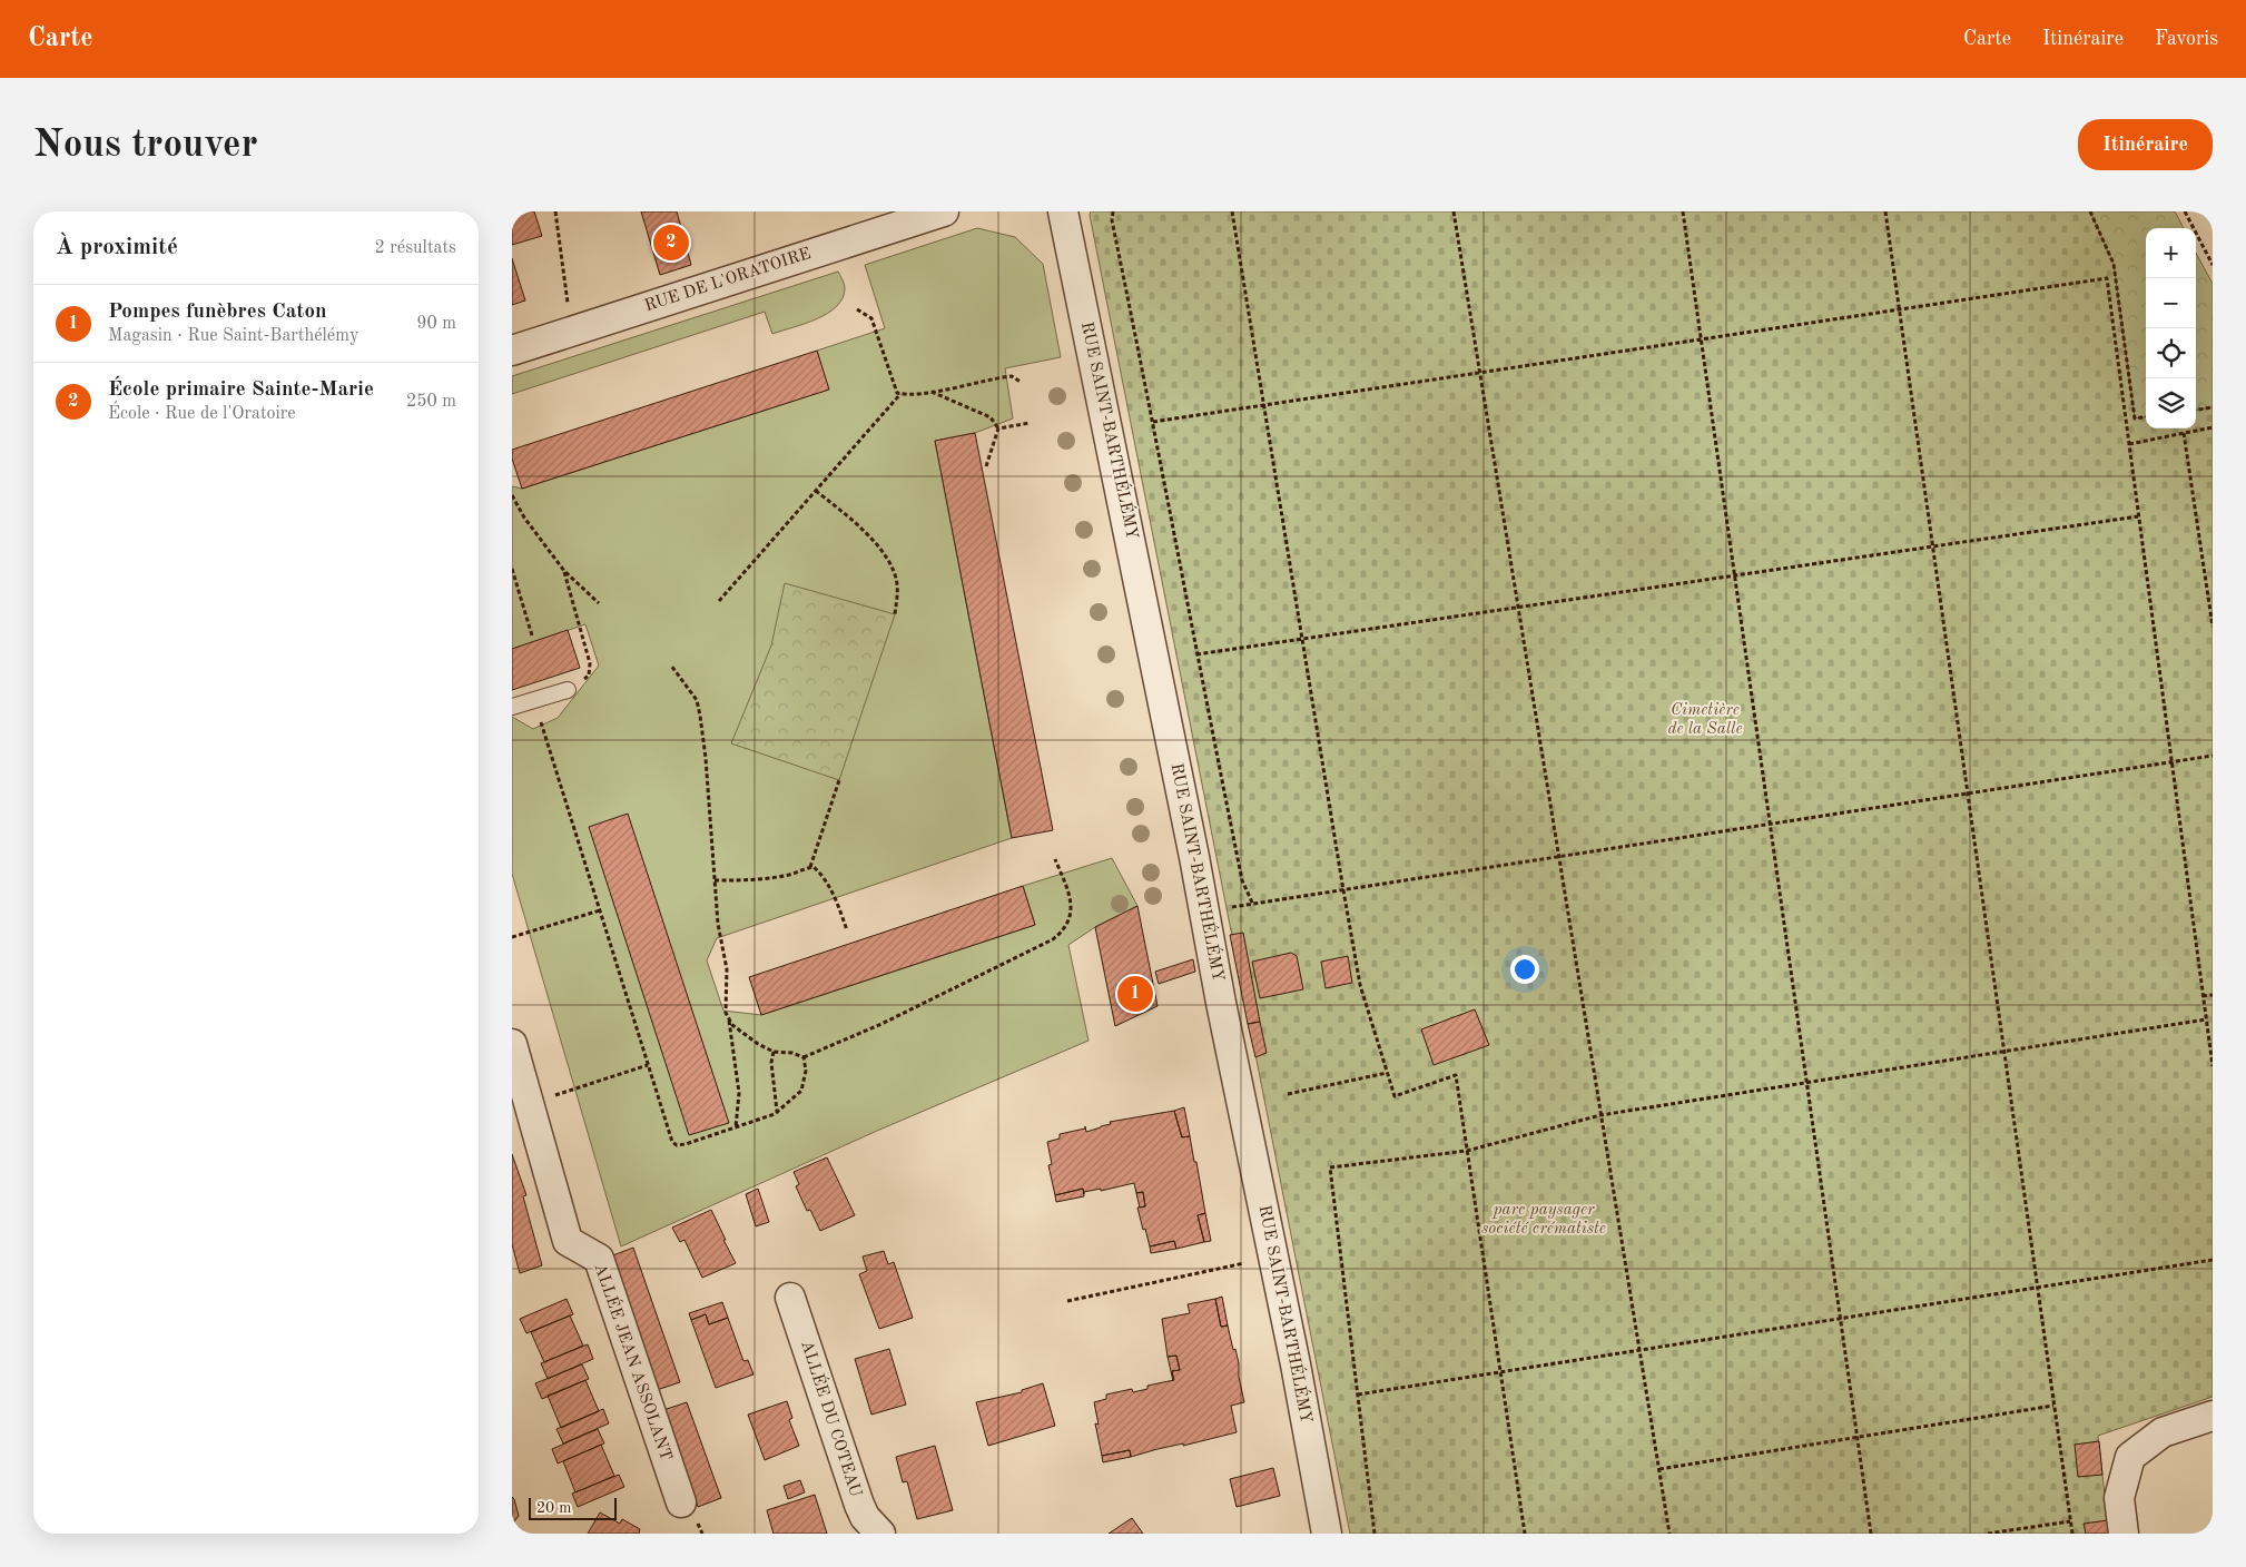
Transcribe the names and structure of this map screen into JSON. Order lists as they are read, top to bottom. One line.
{"streets":{"street":["RUE DE L'ORATOIRE","RUE SAINT-BARTHÉLÉMY","ALLÉE JEAN ASSOLANT","ALLÉE DU COTEAU"]},"parks":["Cimetière de la Salle","parc paysager société crématiste"],"scale_bar":"20 m","page":{"header":"Carte","nav":["Carte","Itinéraire","Favoris"],"buttons":"Itinéraire","title":"Nous trouver","heading":["À proximité","2 résultats"],"pins":["2","1"],"map_buttons":["+","−"],"list":[{"mark":"1","name":"Pompes funèbres Caton","note":"Magasin · Rue Saint-Barthélémy","value":"90 m"},{"mark":"2","name":"École primaire Sainte-Marie","note":"École · Rue de l'Oratoire","value":"250 m"}],"scale":"20 m"}}
